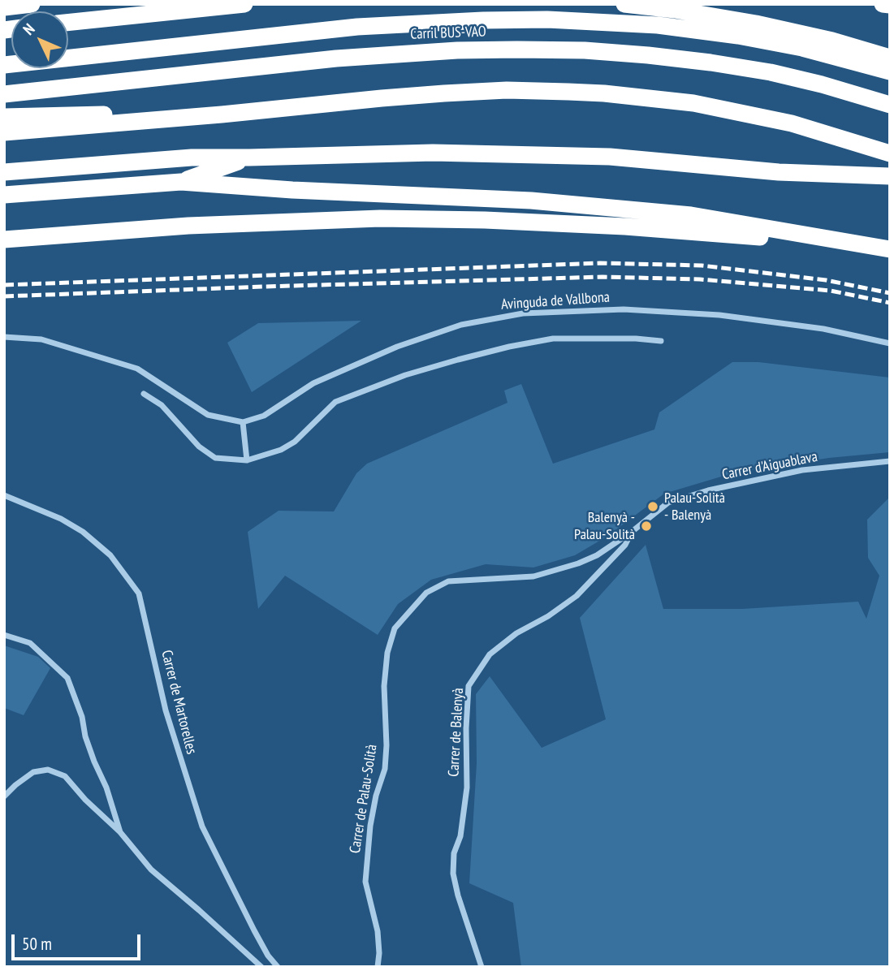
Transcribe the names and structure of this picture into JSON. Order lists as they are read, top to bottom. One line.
{"streets":{"highway":["Carril BUS-VAO"],"street":["Avinguda de Vallbona","Carrer d'Aiguablava","Carrer de Martorelles","Carrer de Balenyà","Carrer de Palau-Solità"]},"crossings":[["Carrer d'Aiguablava","Carrer de Balenyà"],["Carrer d'Aiguablava","Carrer de Palau-Solità"],["Carrer de Balenyà","Carrer de Palau-Solità"]],"places":["Palau-Solità - Balenyà","Balenyà - Palau-Solità"],"scale_bar":"50 m","north":"top left"}
